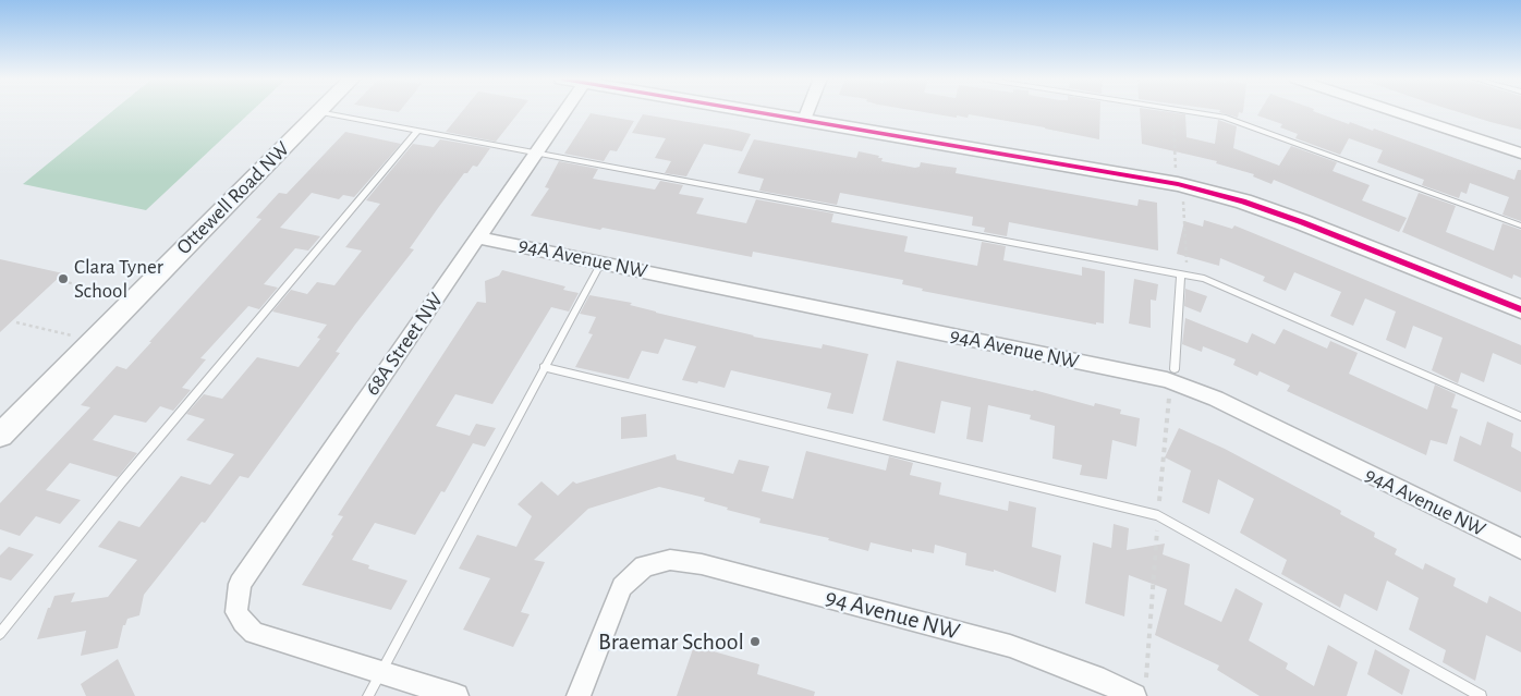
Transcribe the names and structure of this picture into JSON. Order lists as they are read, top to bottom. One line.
{"streets":{"street":["Ottewell Road NW","94A Avenue NW","68A Street NW","94 Avenue NW"]},"crossings":[["94A Avenue NW","68A Street NW"]],"places":["Clara Tyner School","Braemar School"]}
